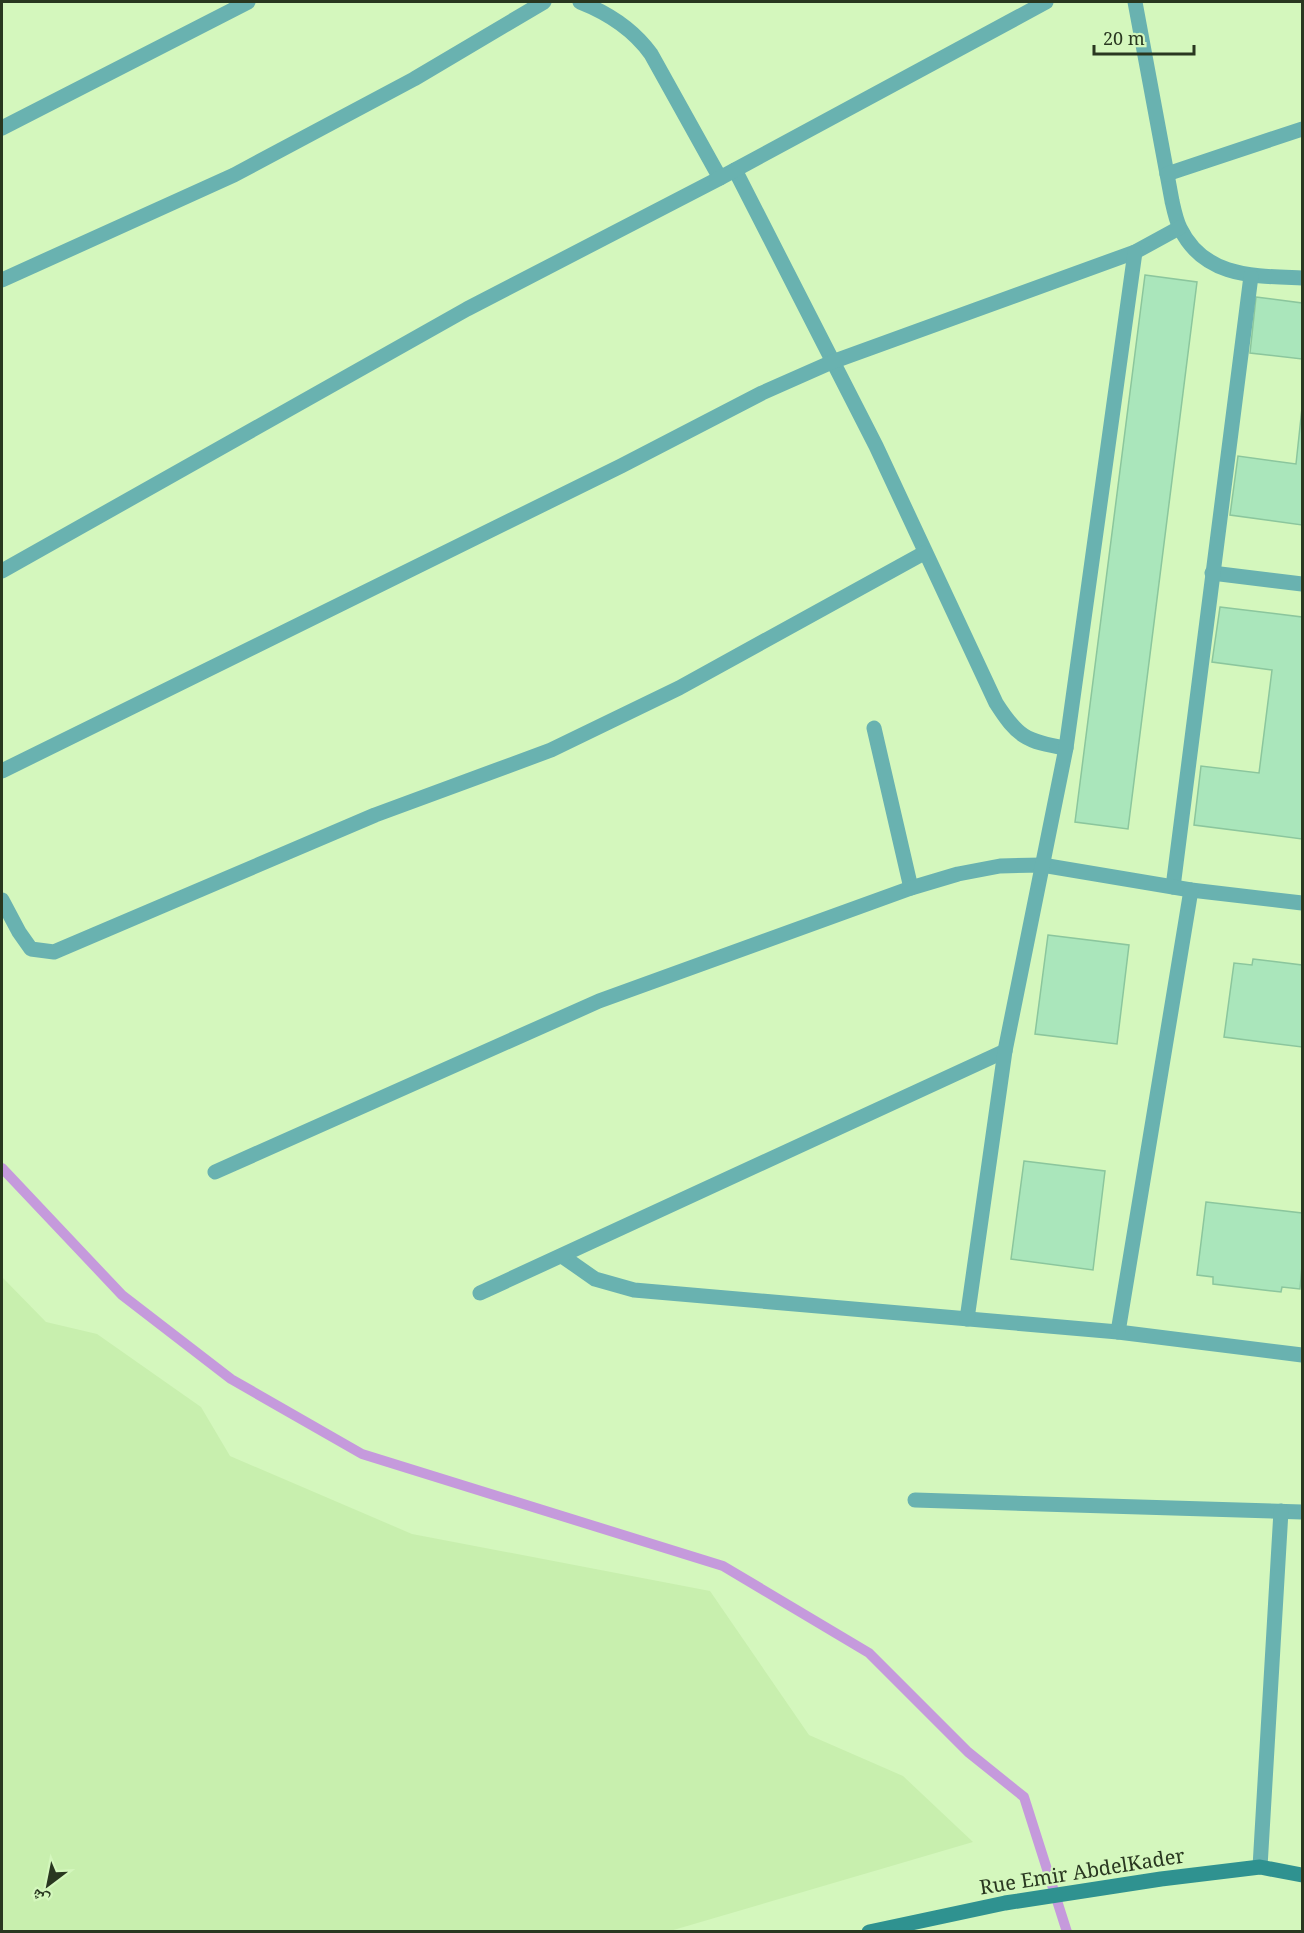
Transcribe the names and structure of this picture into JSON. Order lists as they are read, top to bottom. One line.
{"streets":{"main road":["Rue Emir AbdelKader"]},"scale_bar":"20 m","north":"bottom left"}
